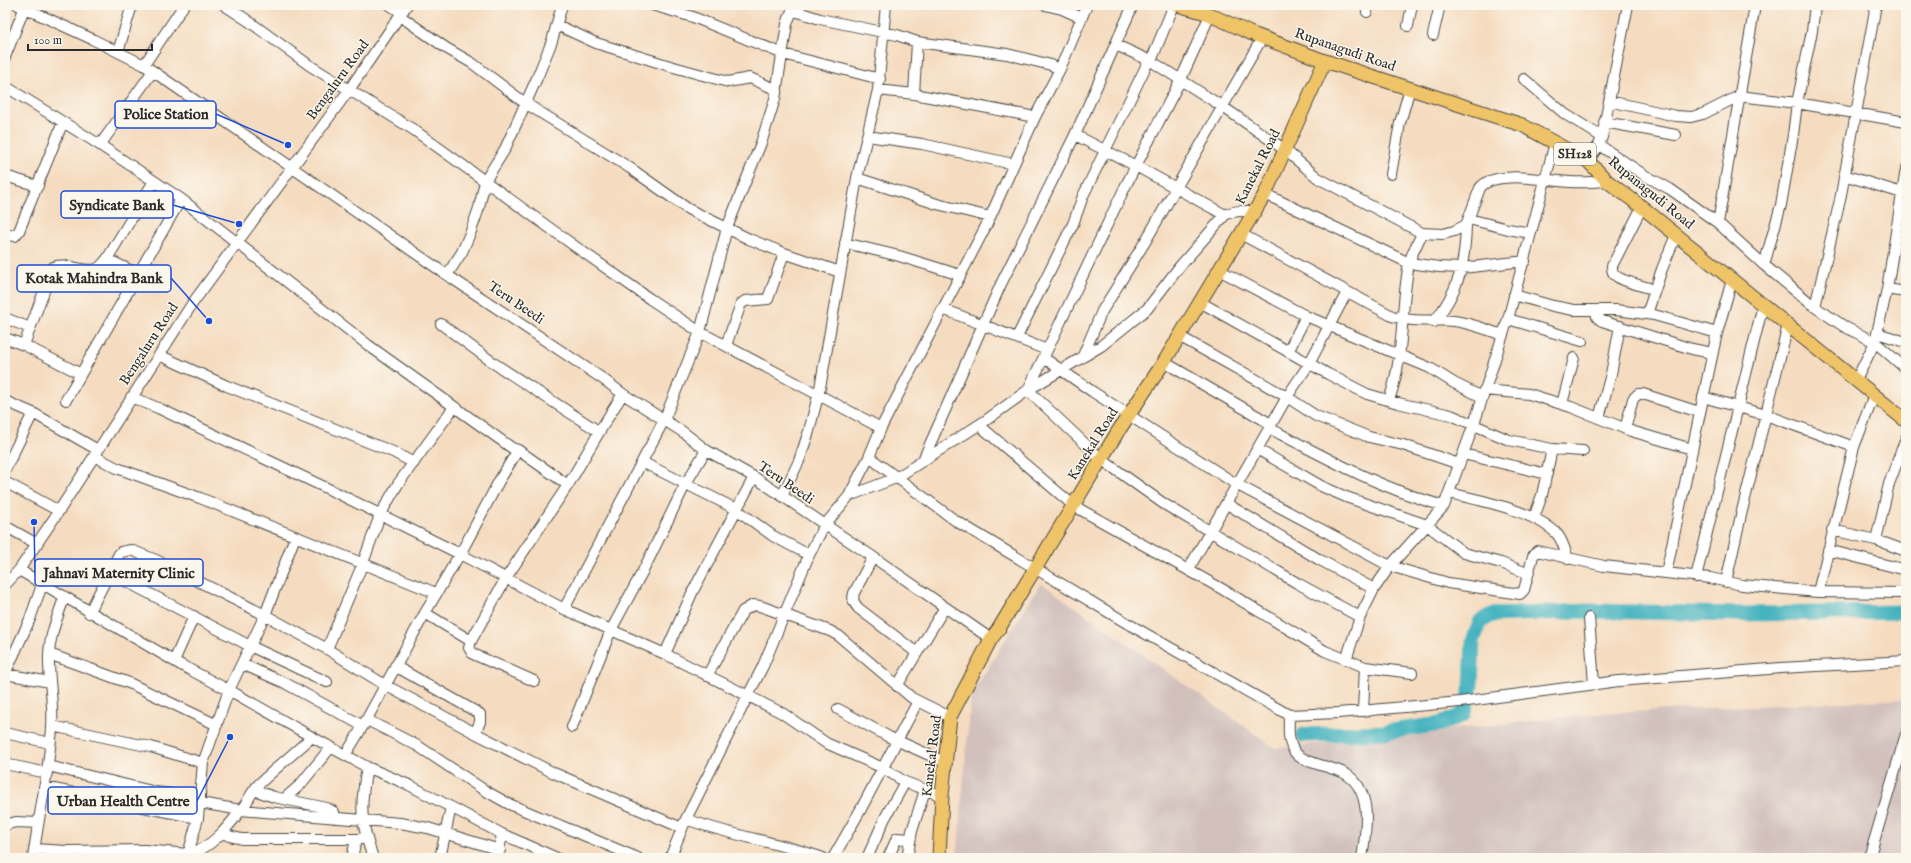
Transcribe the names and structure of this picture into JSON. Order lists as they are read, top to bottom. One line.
{"streets":{"main road":["Rupanagudi Road","SH128","Kanekal Road"],"street":["Bengaluru Road","Teru Beedi"]},"crossings":[["Rupanagudi Road","Kanekal Road"],["Bengaluru Road","Teru Beedi"],["Kanekal Road","Teru Beedi"]],"places":["Police Station","Syndicate Bank","Kotak Mahindra Bank","Jahnavi Maternity Clinic","Urban Health Centre"],"scale_bar":"100 m"}
